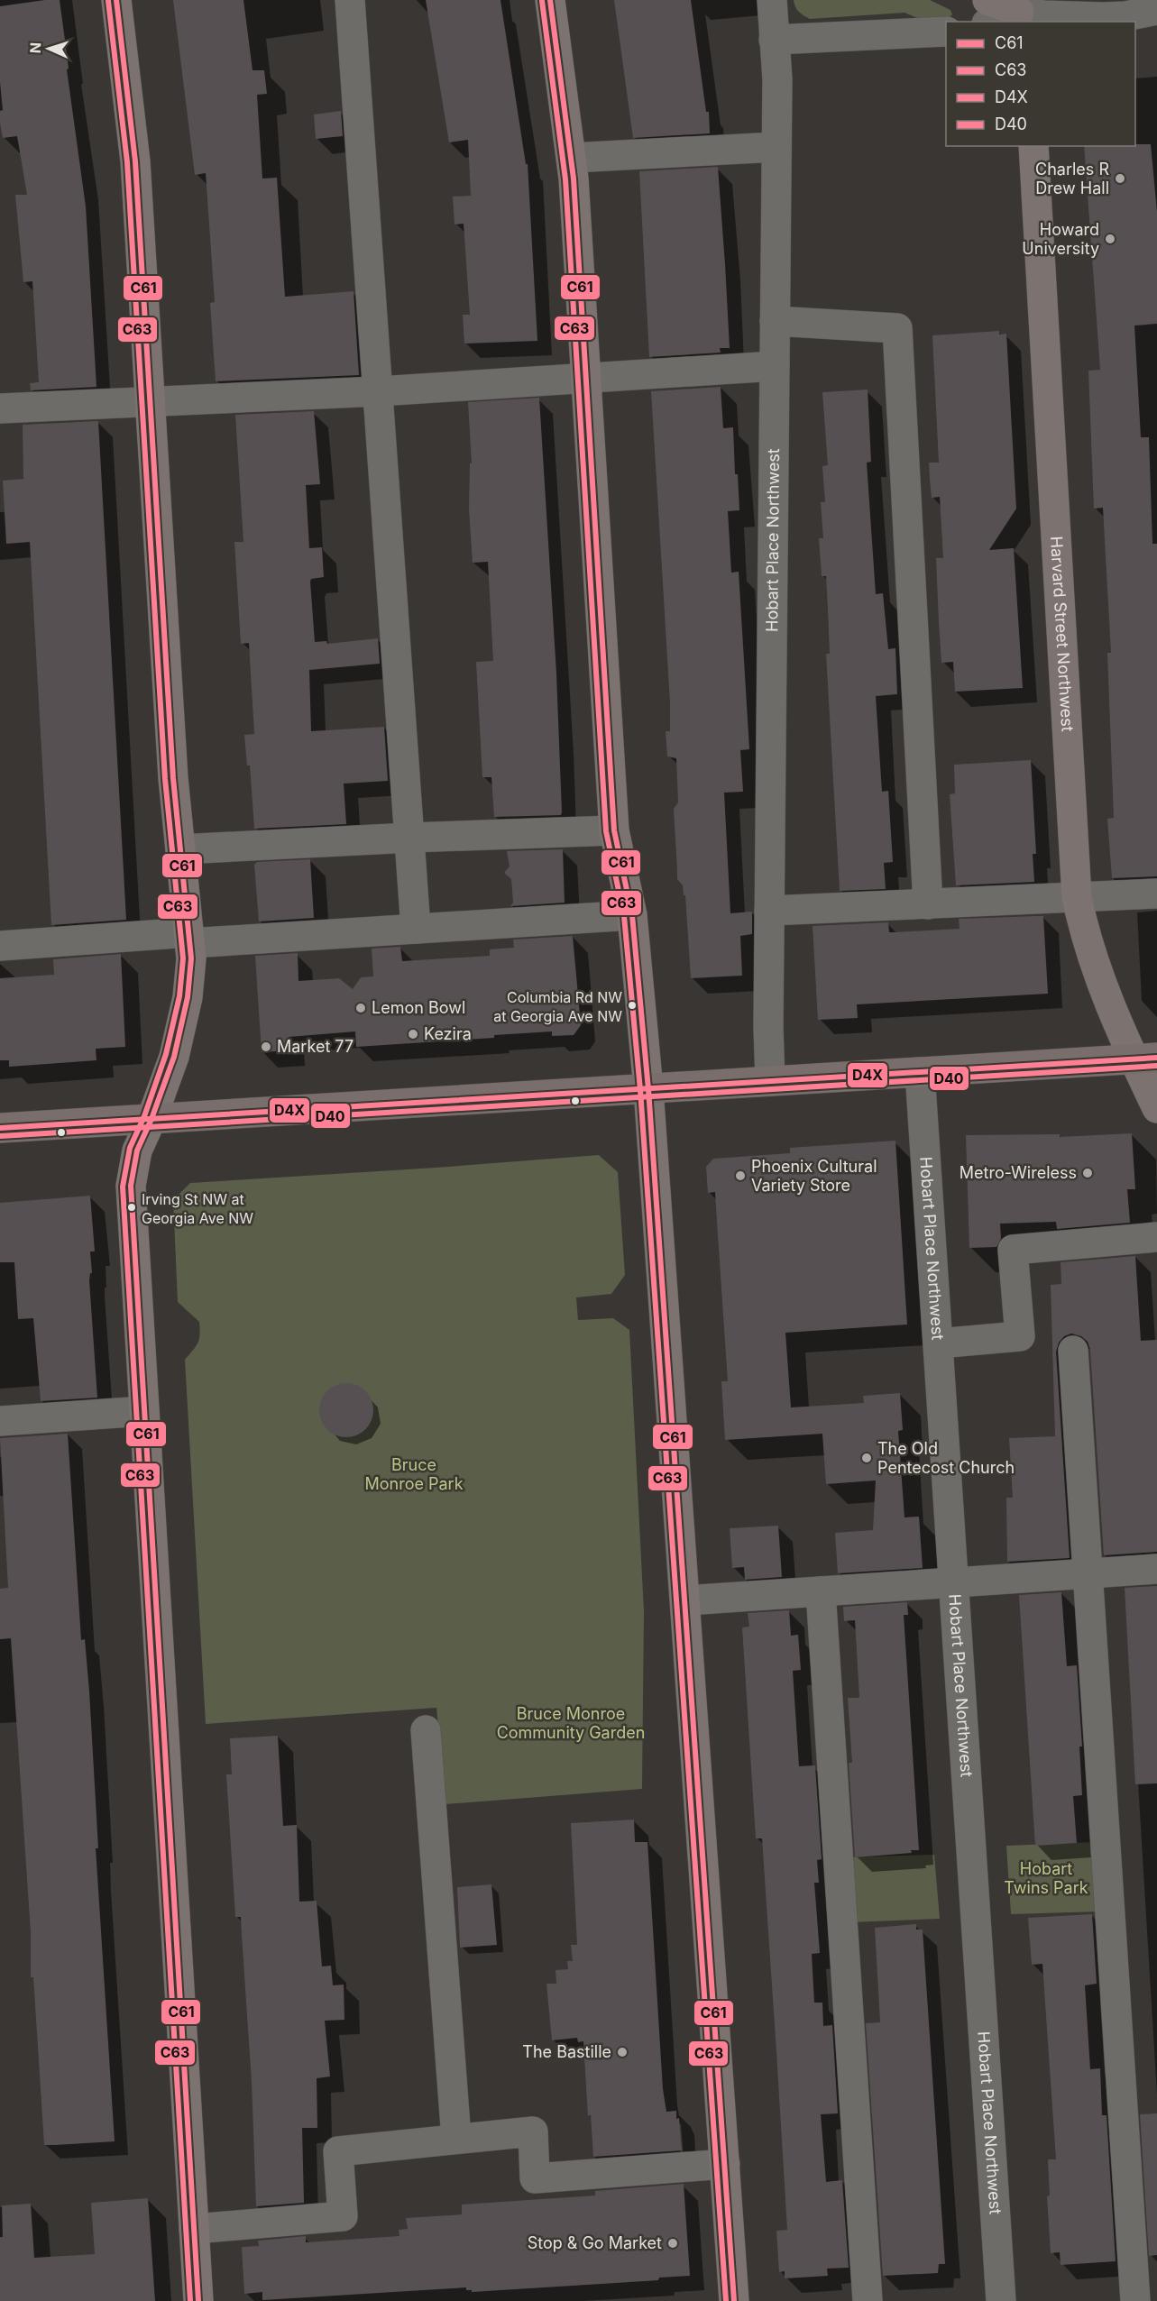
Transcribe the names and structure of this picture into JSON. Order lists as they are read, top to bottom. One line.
{"streets":{"main road":["Harvard Street Northwest"],"street":["Hobart Place Northwest"]},"parks":["Bruce Monroe Park","Bruce Monroe Community Garden","Hobart Twins Park"],"places":["Charles R Drew Hall","Howard University","Columbia Rd NW at Georgia Ave NW","Lemon Bowl","Kezira","Market 77","Metro-Wireless","Phoenix Cultural Variety Store","Irving St NW at Georgia Ave NW","The Old Pentecost Church","The Bastille","Stop & Go Market"],"lines":["transit line C61","transit line C63","transit line D4X","transit line D40"],"legend":["C61","C63","D4X","D40"],"north":"left"}
